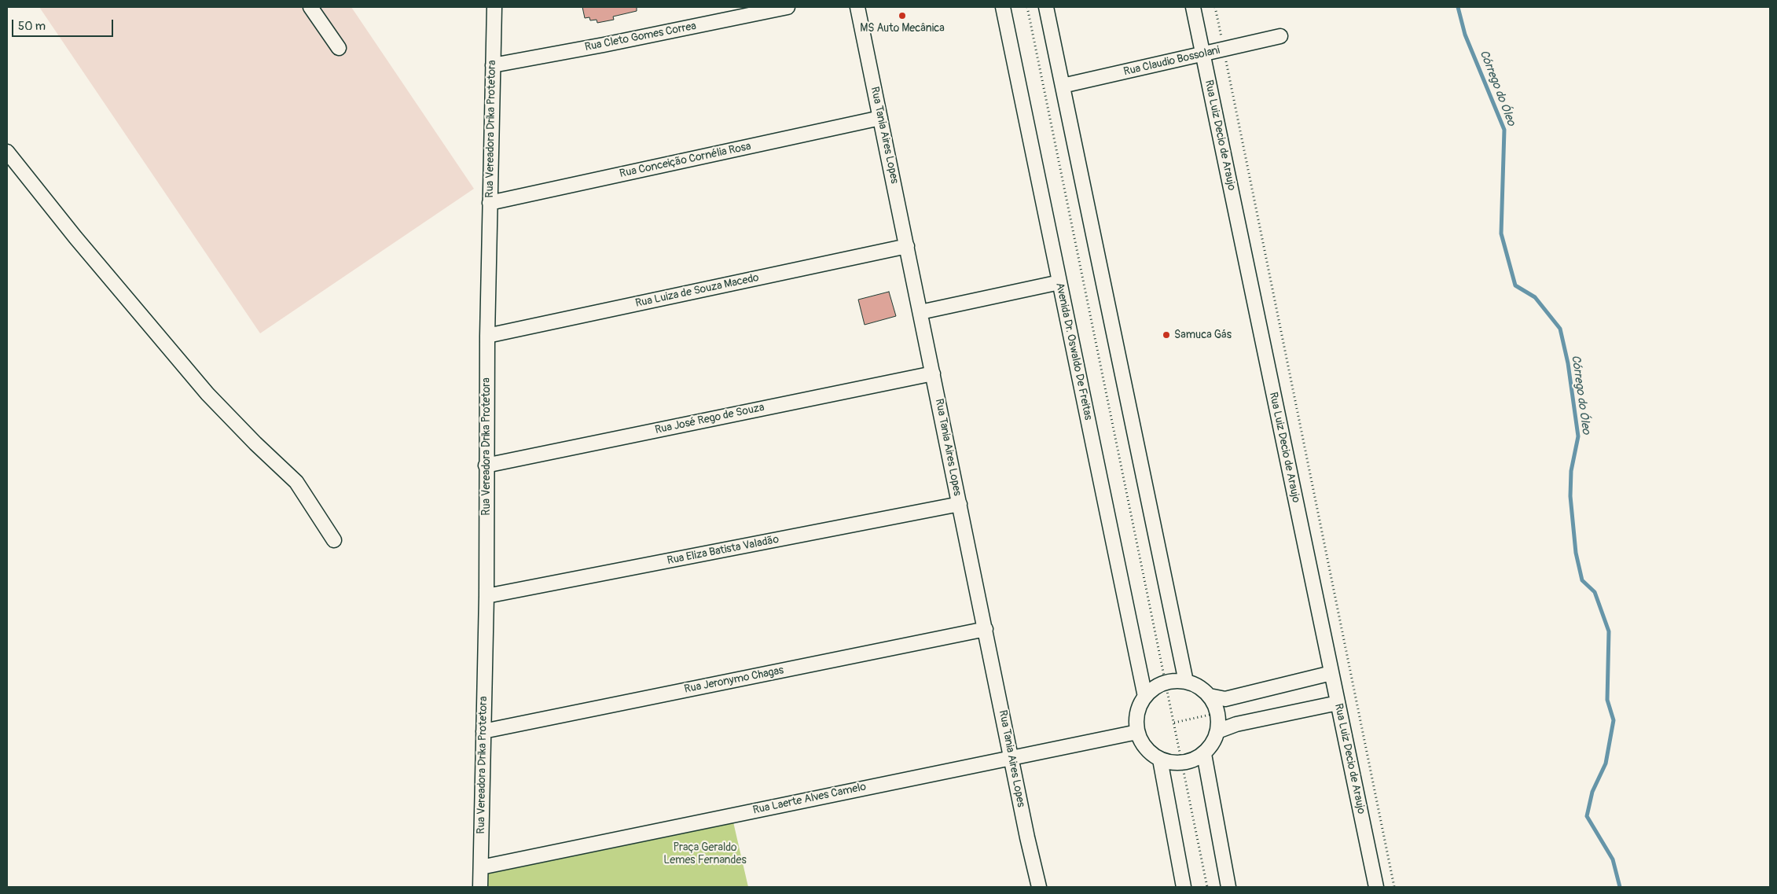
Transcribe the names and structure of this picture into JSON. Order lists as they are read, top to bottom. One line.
{"streets":{"street":["Rua Cleto Gomes Correa","Rua Claudio Bossolani","Rua Vereadora Drika Protetora","Rua Tania Aires Lopes","Rua Luiz Decio de Araujo","Rua Conceição Cornélia Rosa","Rua Luiza de Souza Macedo","Avenida Dr. Oswaldo De Freitas","Rua José Rego de Souza","Rua Eliza Batista Valadão","Rua Jeronymo Chagas","Rua Laerte Alves Camelo"]},"crossings":[["Rua Cleto Gomes Correa","Rua Vereadora Drika Protetora"],["Rua Claudio Bossolani","Rua Luiz Decio de Araujo"],["Rua Vereadora Drika Protetora","Rua Conceição Cornélia Rosa"],["Rua Vereadora Drika Protetora","Rua Luiza de Souza Macedo"],["Rua Vereadora Drika Protetora","Rua José Rego de Souza"],["Rua Vereadora Drika Protetora","Rua Eliza Batista Valadão"],["Rua Vereadora Drika Protetora","Rua Jeronymo Chagas"],["Rua Vereadora Drika Protetora","Rua Laerte Alves Camelo"],["Rua Tania Aires Lopes","Rua Conceição Cornélia Rosa"],["Rua Tania Aires Lopes","Rua Luiza de Souza Macedo"],["Rua Tania Aires Lopes","Rua José Rego de Souza"],["Rua Tania Aires Lopes","Rua Eliza Batista Valadão"],["Rua Tania Aires Lopes","Rua Jeronymo Chagas"],["Rua Tania Aires Lopes","Rua Laerte Alves Camelo"]],"water":["Córrego do Óleo"],"parks":["Praça Geraldo Lemes Fernandes"],"places":["MS Auto Mecânica","Samuca Gás"],"scale_bar":"50 m"}
